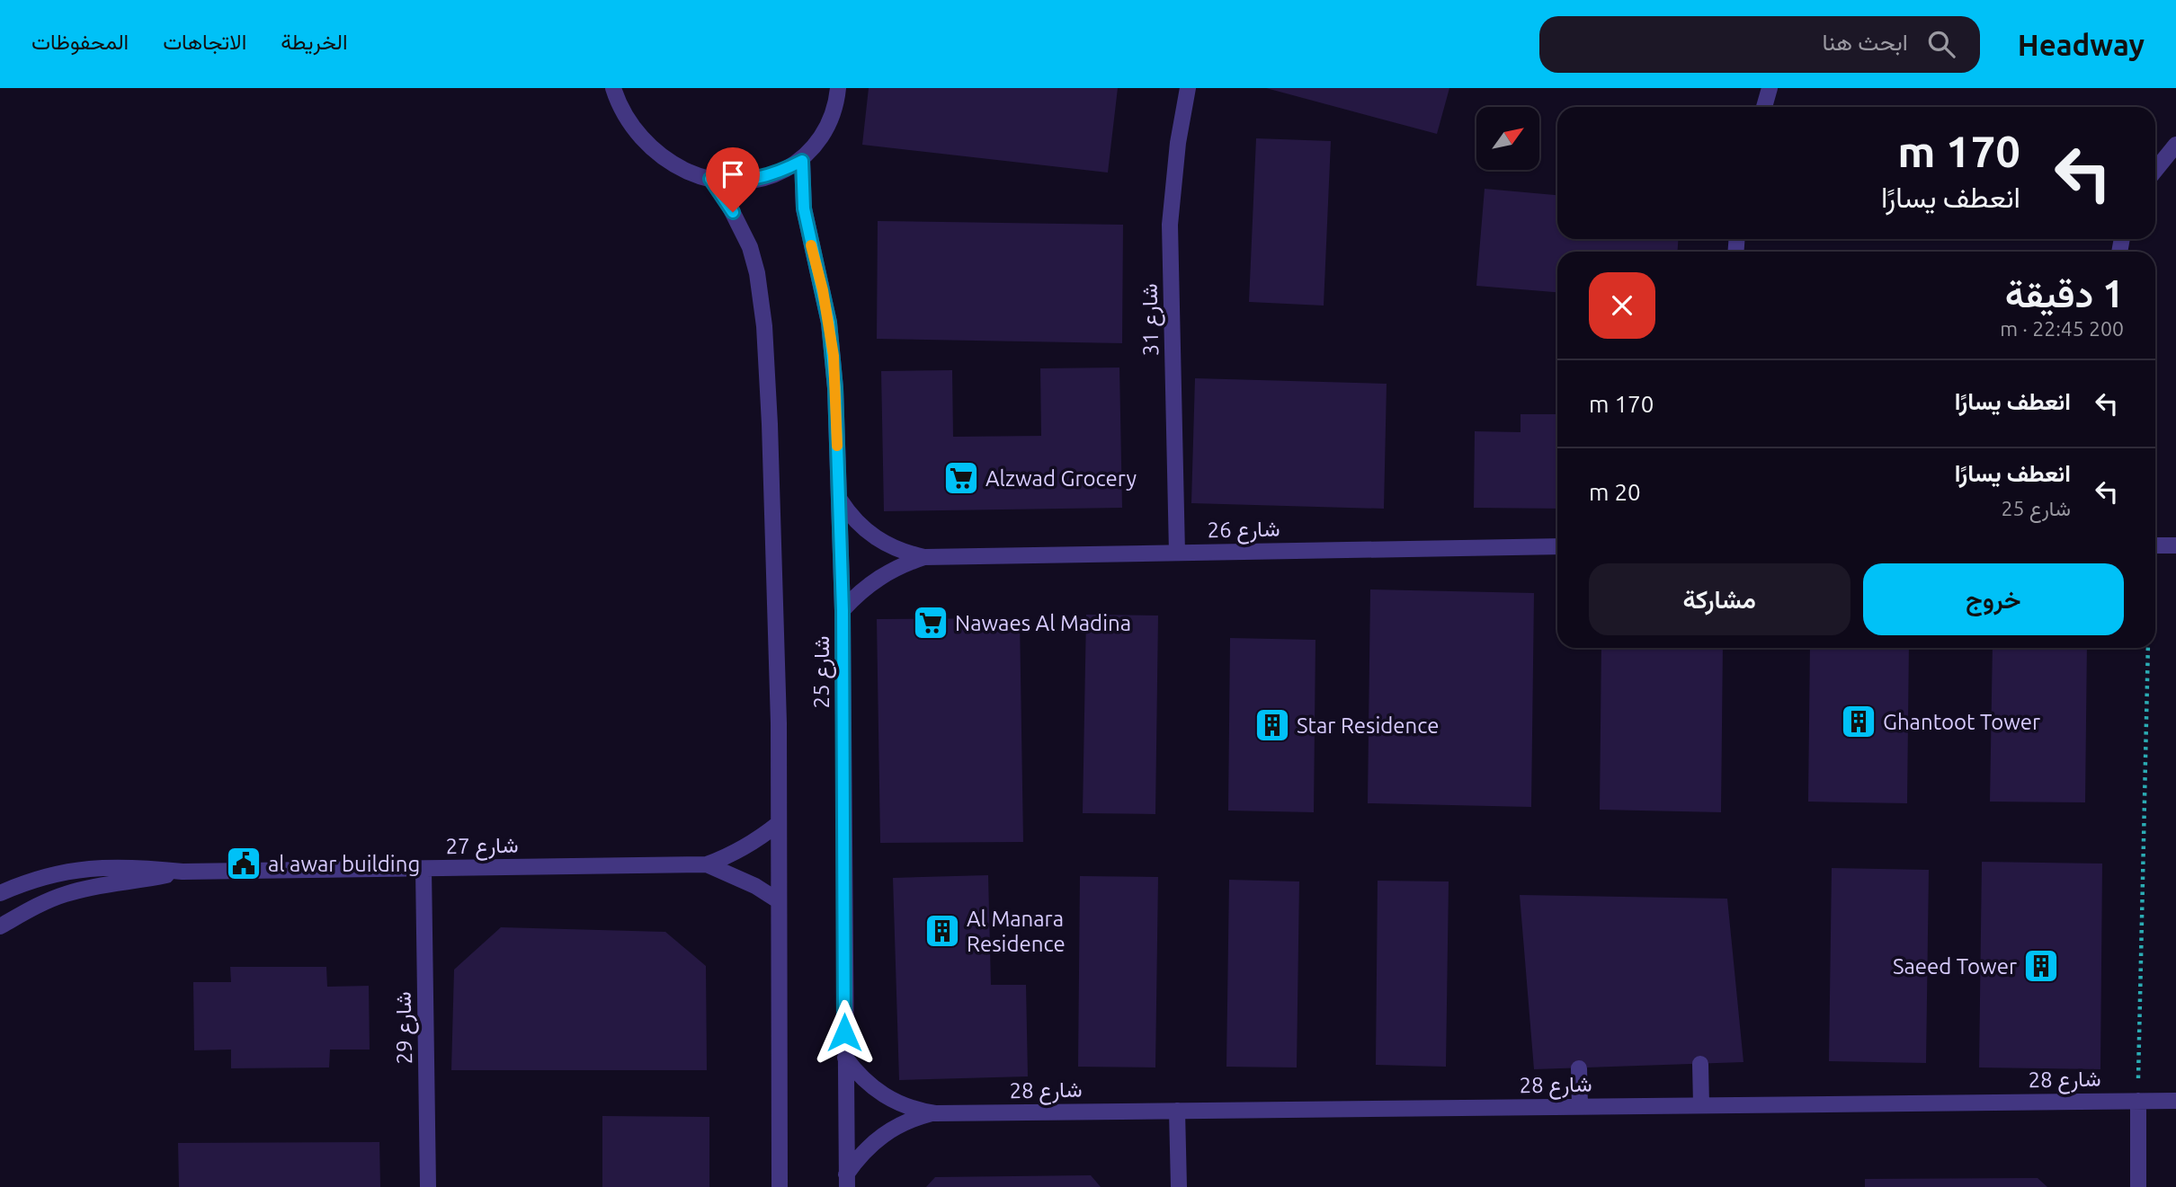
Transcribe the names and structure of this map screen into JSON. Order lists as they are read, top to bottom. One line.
{"streets":{"street":["شارع 31","شارع 26","شارع 25","شارع 27","شارع 29","شارع 28"]},"crossings":[["شارع 31","شارع 26"],["شارع 26","شارع 25"],["شارع 25","شارع 27"],["شارع 25","شارع 28"],["شارع 27","شارع 29"]],"places":{"supermarket":["Alzwad Grocery","Nawaes Al Madina"],"building":["Ghantoot Tower","Star Residence","Al Manara Residence","Saeed Tower"],"public building":["al awar building"]},"north":"top right","page":{"header":"Headway","search":"ابحث هنا","nav":["الخريطة","الاتجاهات","المحفوظات"],"turn":["170 m","انعطف يسارًا"],"heading":["1 دقيقة","200 m · 22:45"],"list":[{"name":"انعطف يسارًا","value":"170 m"},{"name":"انعطف يسارًا","note":"شارع 25","value":"20 m"}],"buttons":["خروج","مشاركة"]}}
